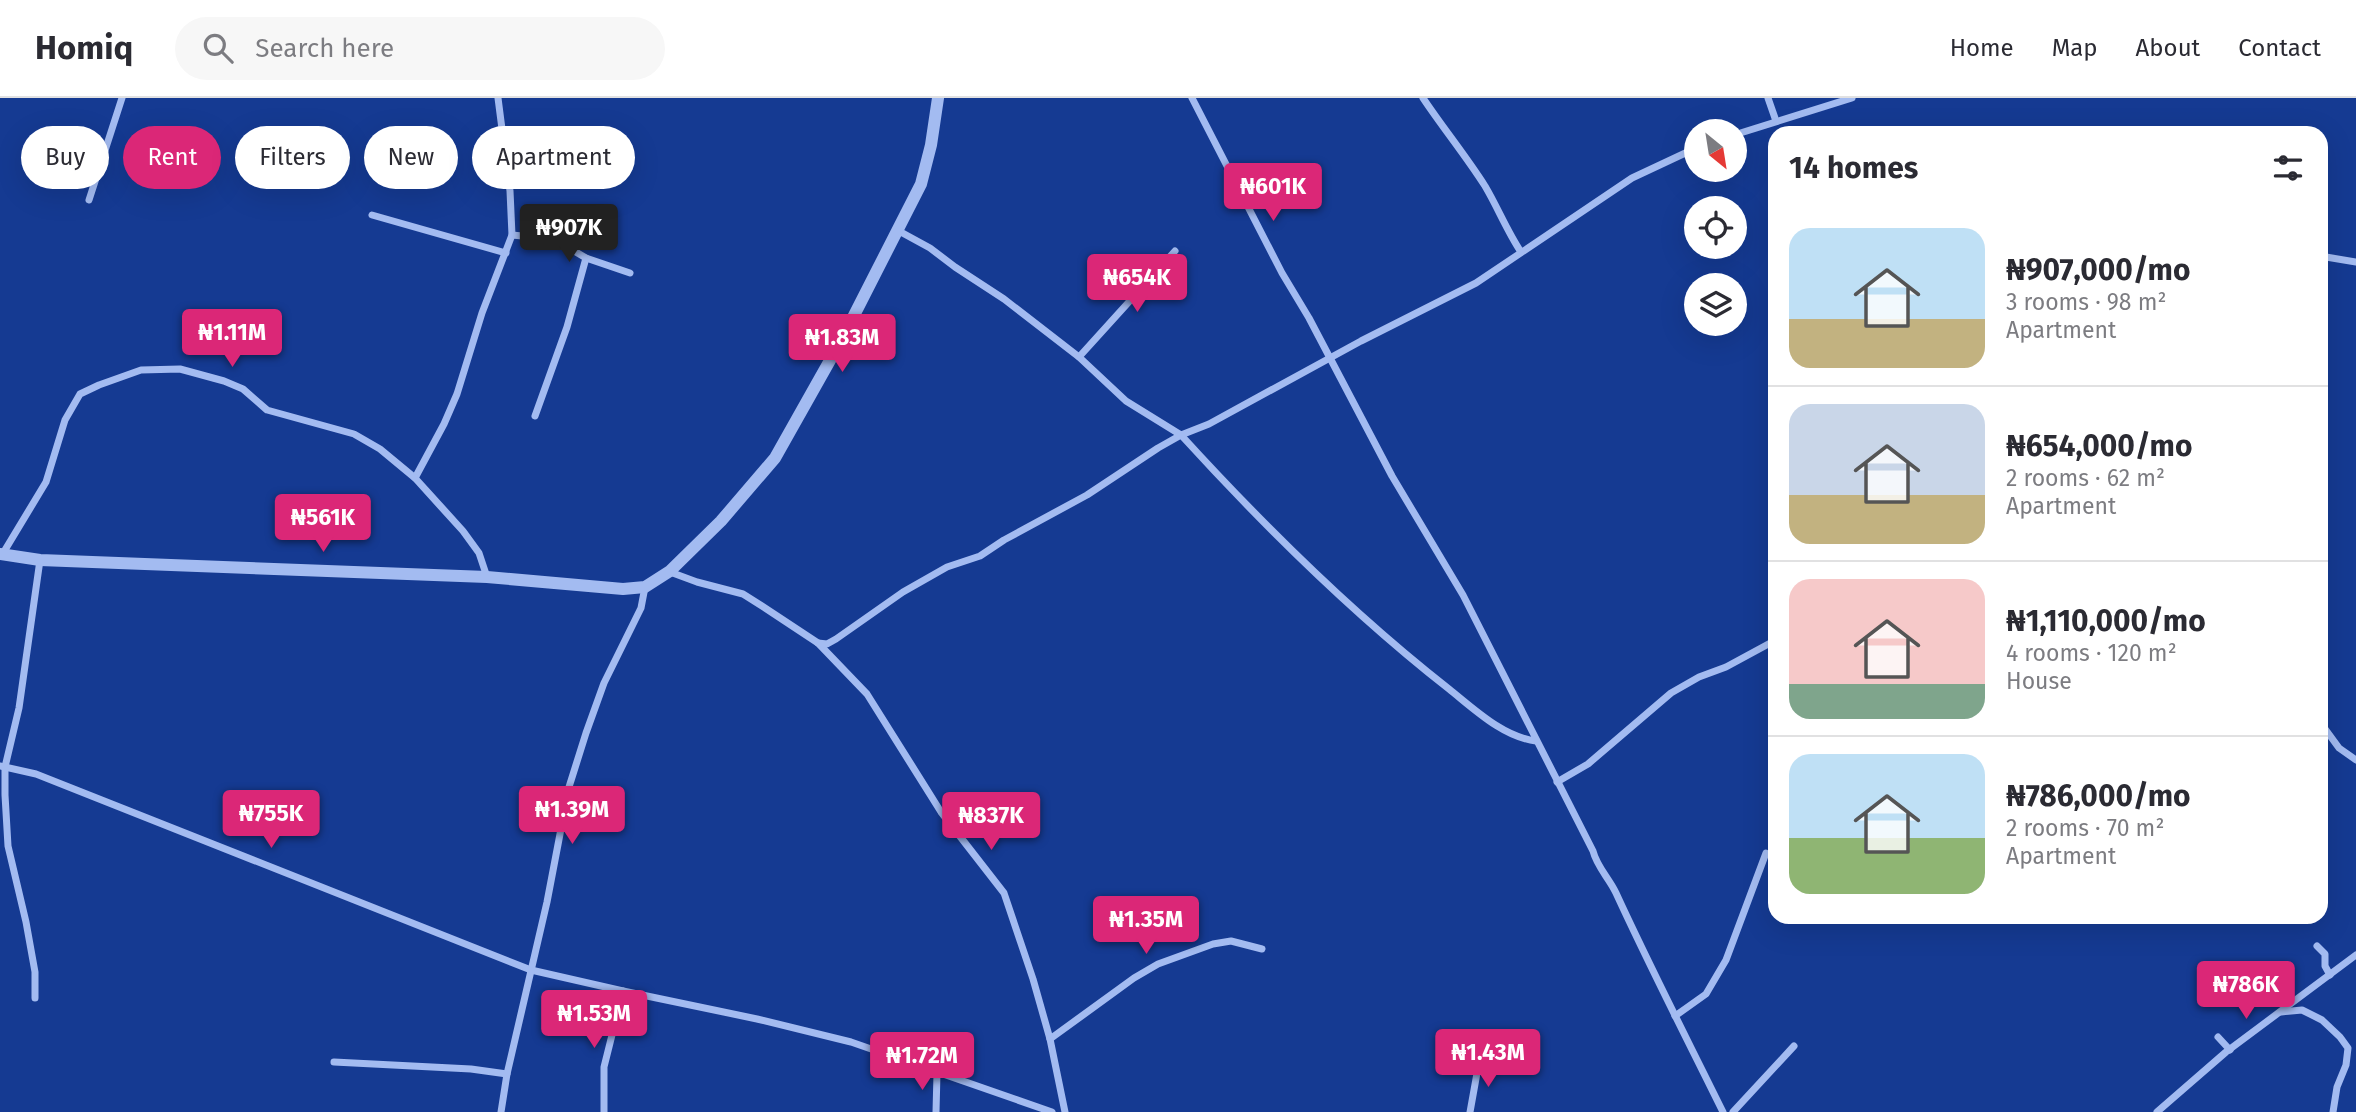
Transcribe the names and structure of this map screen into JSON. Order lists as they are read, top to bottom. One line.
{"north":"bottom right","page":{"header":"Homiq","search":"Search here","nav":["Home","Map","About","Contact"],"chip":["Buy","Rent","Filters","New","Apartment"],"heading":"14 homes","price":["₦601K","₦907K","₦654K","₦1.11M","₦1.83M","₦561K","₦1.39M","₦755K","₦837K","₦1.35M","₦786K","₦1.53M","₦1.43M","₦1.72M"],"list":[{"name":"₦907,000/mo","note":"3 rooms · 98 m² · Apartment"},{"name":"₦654,000/mo","note":"2 rooms · 62 m² · Apartment"},{"name":"₦1,110,000/mo","note":"4 rooms · 120 m² · House"},{"name":"₦786,000/mo","note":"2 rooms · 70 m² · Apartment"}]}}
